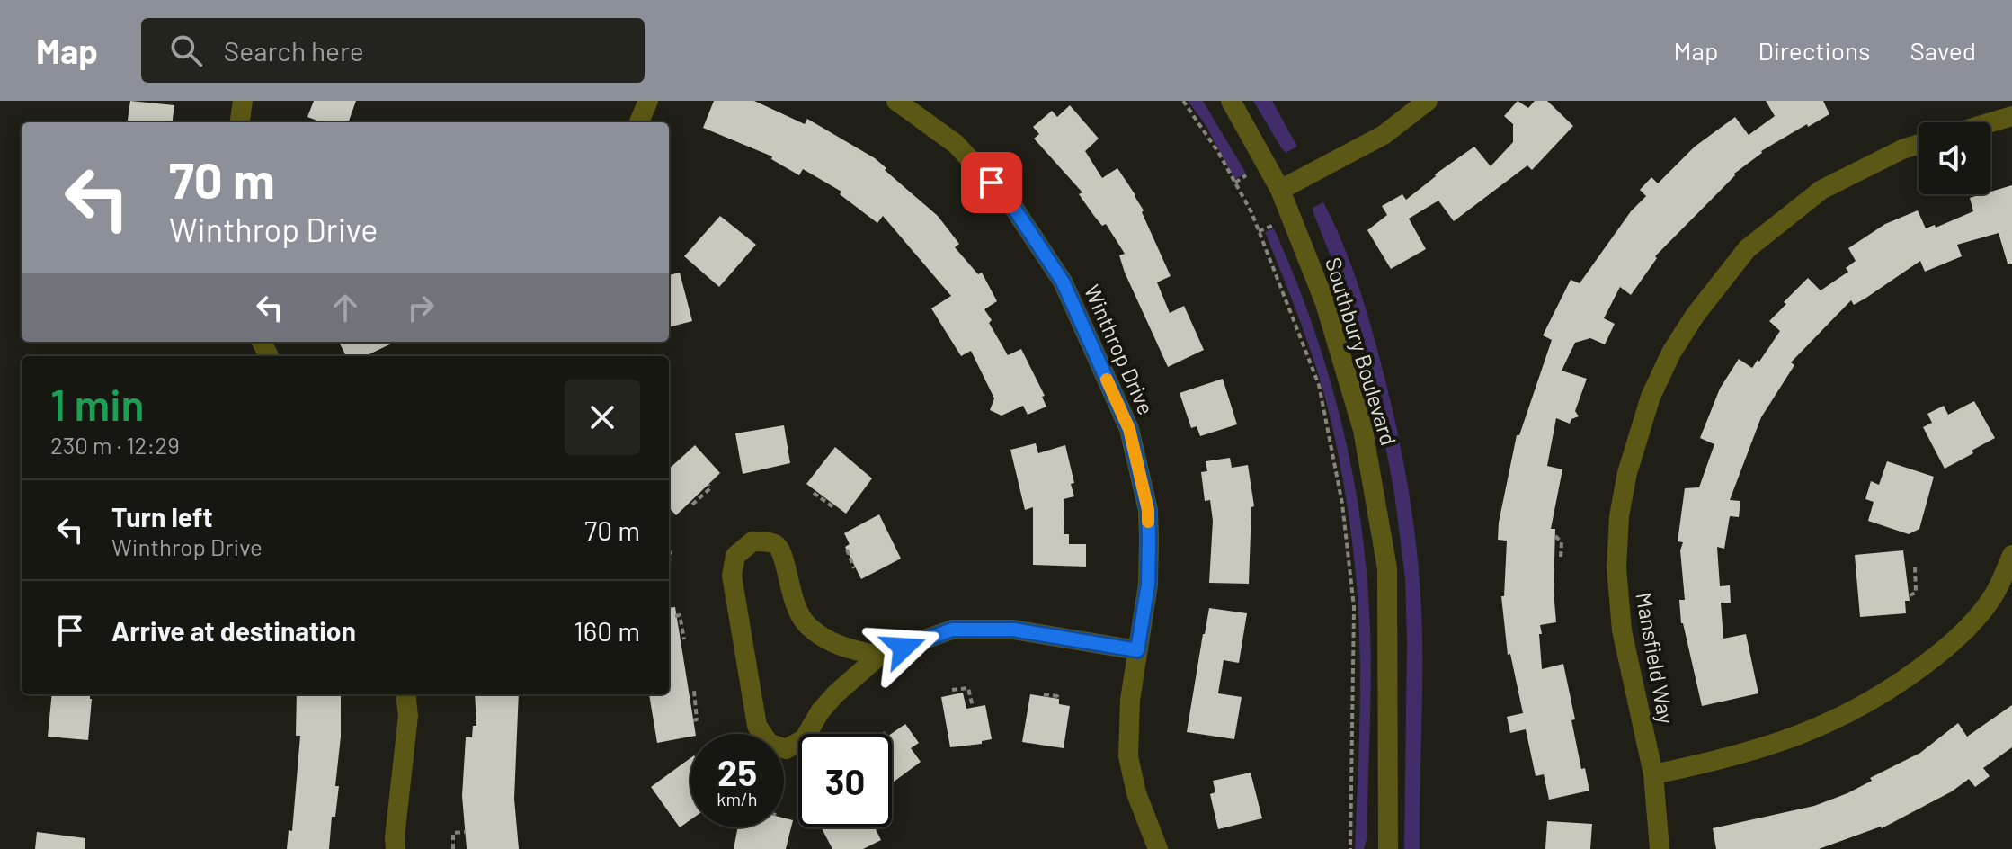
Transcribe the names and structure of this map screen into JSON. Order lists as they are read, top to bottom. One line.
{"streets":{"street":["Winthrop Drive","Southbury Boulevard","Mansfield Way"]},"page":{"header":"Map","search":"Search here","nav":["Map","Directions","Saved"],"turn":["70 m","Winthrop Drive"],"heading":["1 min","230 m · 12:29"],"list":[{"name":"Turn left","note":"Winthrop Drive","value":"70 m"},{"name":"Arrive at destination","value":"160 m"}],"speed":"25 km/h","limit":"30"}}
